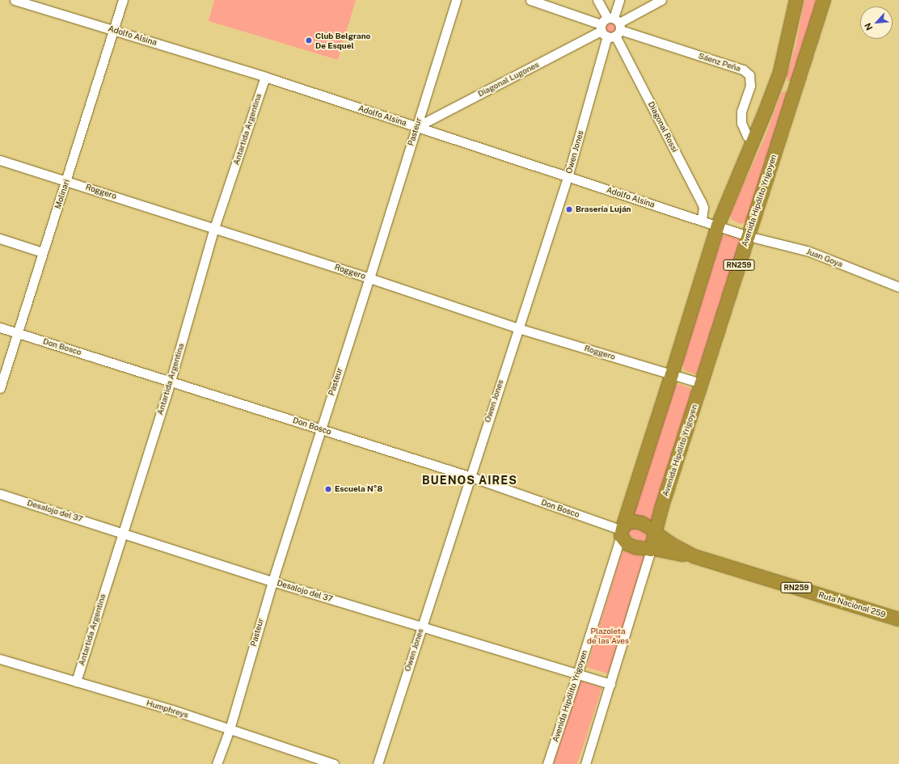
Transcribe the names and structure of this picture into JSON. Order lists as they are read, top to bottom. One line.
{"streets":{"highway":["Avenida Hipólito Yrigoyen","RN259","Ruta Nacional 259"],"street":["Adolfo Alsina","Sáenz Peña","Diagonal Lugones","Diagonal Rossi","Antartida Argentina","Pasteur","Owen Jones","Roggero","Molinari","Juan Goya","Don Bosco","Desalojo del 37","Humphreys"]},"crossings":[["Adolfo Alsina","Diagonal Lugones"],["Adolfo Alsina","Diagonal Rossi"],["Adolfo Alsina","Antartida Argentina"],["Adolfo Alsina","Pasteur"],["Adolfo Alsina","Owen Jones"],["Adolfo Alsina","Molinari"],["Adolfo Alsina","Avenida Hipólito Yrigoyen"],["Adolfo Alsina","Juan Goya"],["Sáenz Peña","Diagonal Lugones"],["Sáenz Peña","Diagonal Rossi"],["Sáenz Peña","Owen Jones"],["Sáenz Peña","Avenida Hipólito Yrigoyen"],["Diagonal Lugones","Diagonal Rossi"],["Diagonal Lugones","Pasteur"],["Diagonal Lugones","Owen Jones"],["Diagonal Rossi","Owen Jones"],["Antartida Argentina","Roggero"],["Antartida Argentina","Don Bosco"],["Antartida Argentina","Desalojo del 37"],["Antartida Argentina","Humphreys"],["Pasteur","Roggero"],["Pasteur","Don Bosco"],["Pasteur","Desalojo del 37"],["Pasteur","Humphreys"],["Owen Jones","Roggero"],["Owen Jones","Don Bosco"],["Owen Jones","Desalojo del 37"],["Roggero","Molinari"],["Roggero","Avenida Hipólito Yrigoyen"],["Molinari","Don Bosco"],["Avenida Hipólito Yrigoyen","Juan Goya"],["Avenida Hipólito Yrigoyen","RN259"],["Avenida Hipólito Yrigoyen","Don Bosco"],["Avenida Hipólito Yrigoyen","Desalojo del 37"],["Avenida Hipólito Yrigoyen","Ruta Nacional 259"],["RN259","Don Bosco"],["RN259","Ruta Nacional 259"],["Don Bosco","Ruta Nacional 259"]],"districts":["BUENOS AIRES"],"parks":["Plazoleta de las Aves"],"places":["Club Belgrano De Esquel","Brasería Luján","Escuela N°8"],"north":"bottom left"}
